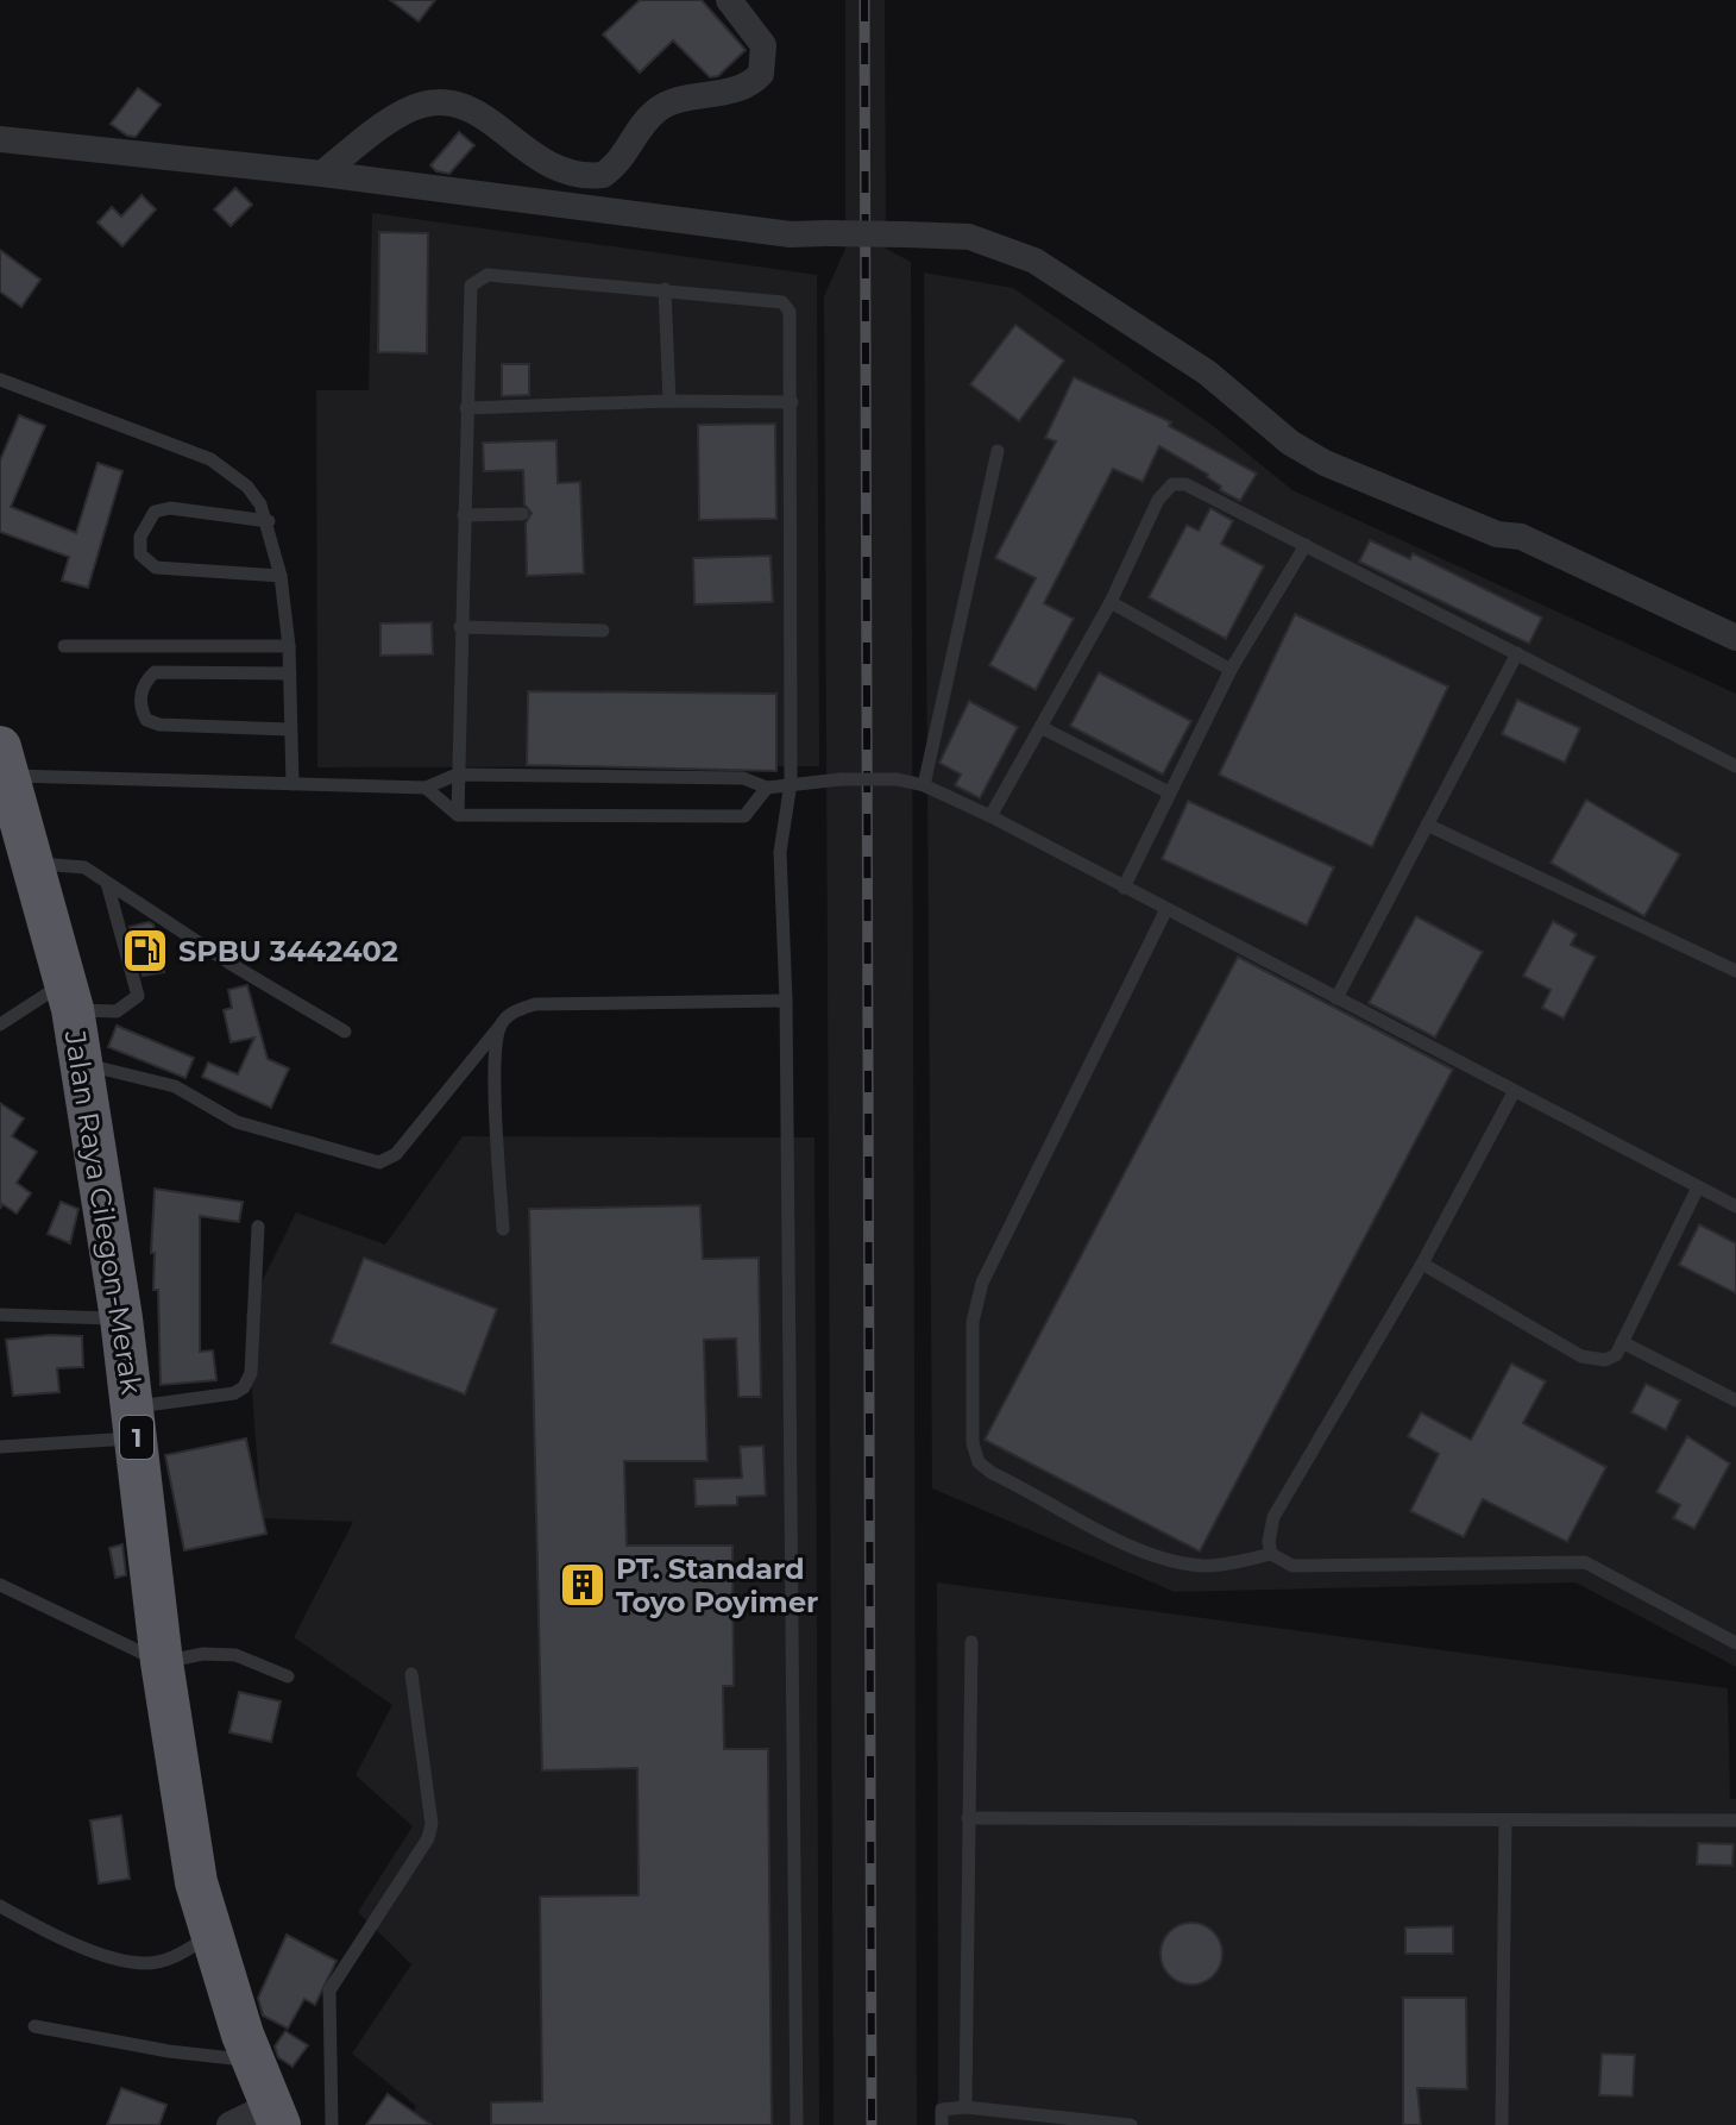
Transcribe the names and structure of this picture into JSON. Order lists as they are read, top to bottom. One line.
{"streets":{"highway":["Jalan Raya Cilegon-Merak","1"]},"places":{"fuel station":["SPBU 3442402"],"building":["PT. Standard Toyo Poyimer"]}}
